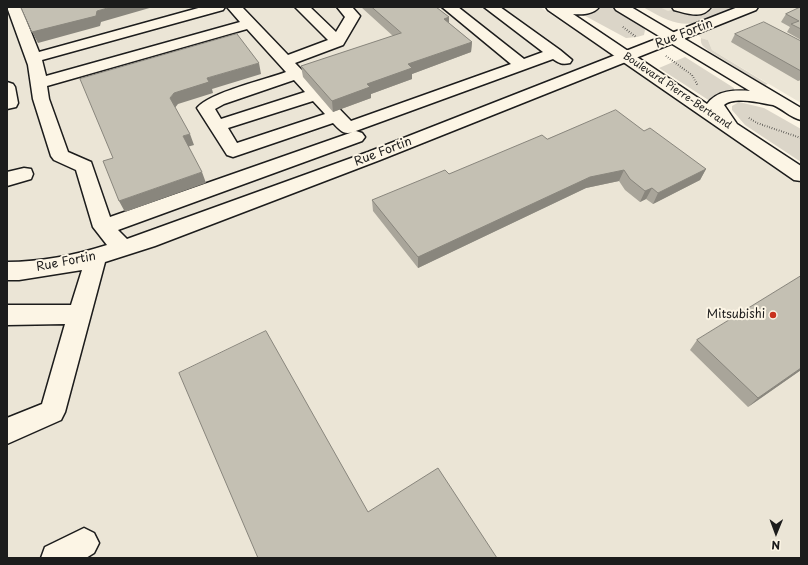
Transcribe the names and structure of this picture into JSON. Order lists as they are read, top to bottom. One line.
{"streets":{"street":["Rue Fortin","Boulevard Pierre-Bertrand"]},"crossings":[["Rue Fortin","Boulevard Pierre-Bertrand"]],"places":["Mitsubishi"],"north":"bottom"}
